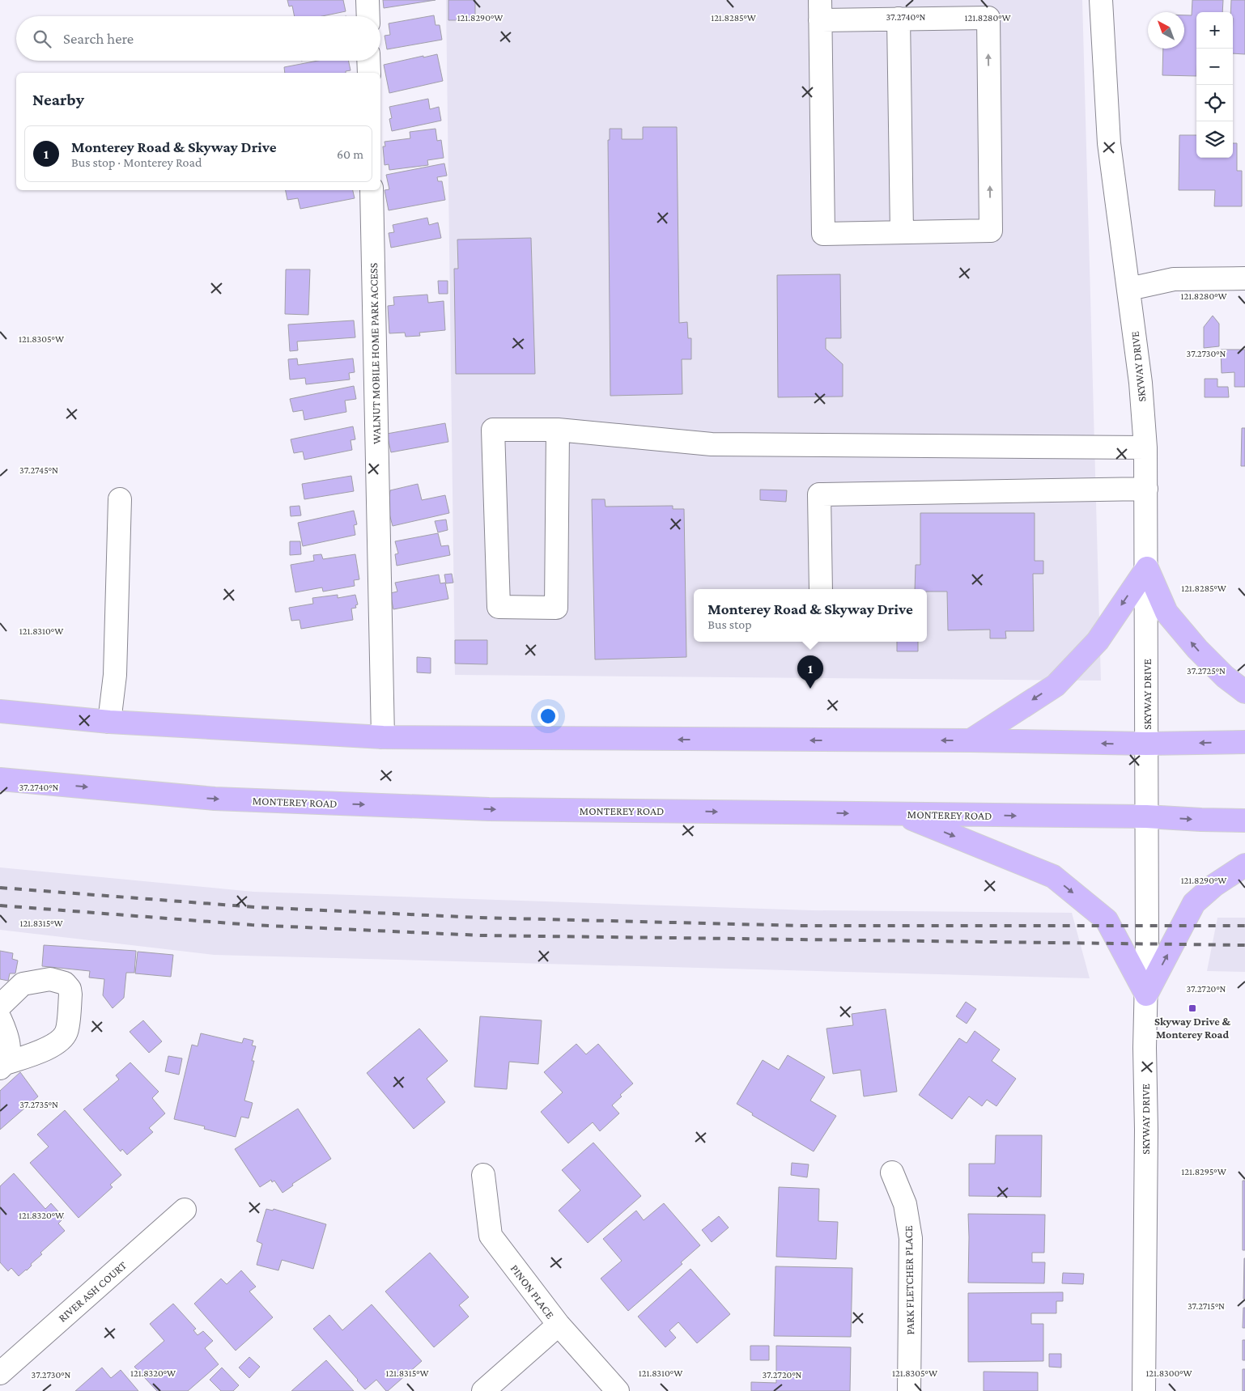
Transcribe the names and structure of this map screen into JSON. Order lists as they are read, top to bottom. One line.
{"streets":{"main road":["MONTEREY ROAD"],"street":["WALNUT MOBILE HOME PARK ACCESS","SKYWAY DRIVE","PARK FLETCHER PLACE","RIVER ASH COURT","PINON PLACE"]},"crossings":[["SKYWAY DRIVE","MONTEREY ROAD"]],"places":{"transit":["Skyway Drive & Monterey Road"]},"north":"top left","page":{"map_buttons":["+","−"],"search":"Search here","heading":"Nearby","list":[{"mark":"1","name":"Monterey Road & Skyway Drive","note":"Bus stop · Monterey Road","value":"60 m"}],"popup":["Monterey Road & Skyway Drive","Bus stop"],"pins":"1"},"coordinates":["37.2740°N","121.8290°W","121.8285°W","121.8280°W","121.8305°W","37.2730°N","37.2745°N","121.8310°W","37.2725°N","121.8315°W","37.2720°N","37.2735°N","121.8295°W","121.8320°W","37.2715°N","121.8300°W"]}
